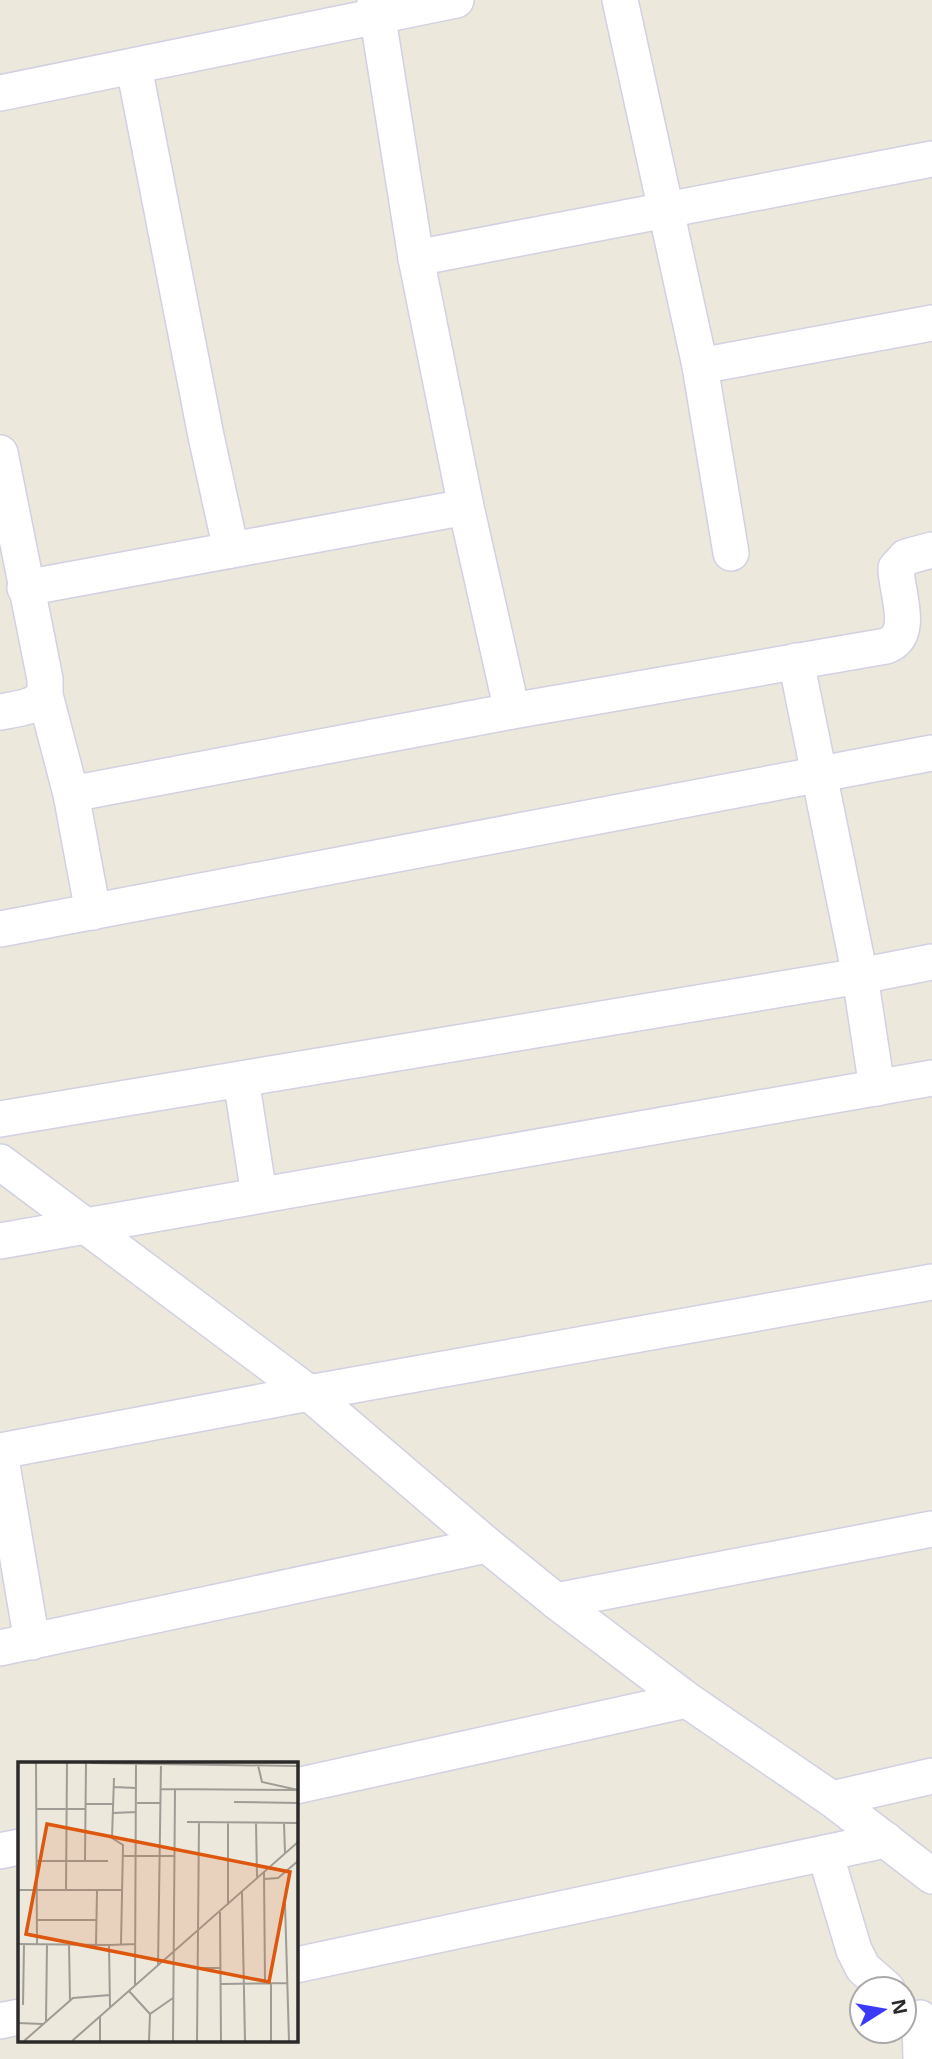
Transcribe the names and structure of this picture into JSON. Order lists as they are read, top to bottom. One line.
{"north":"right"}
